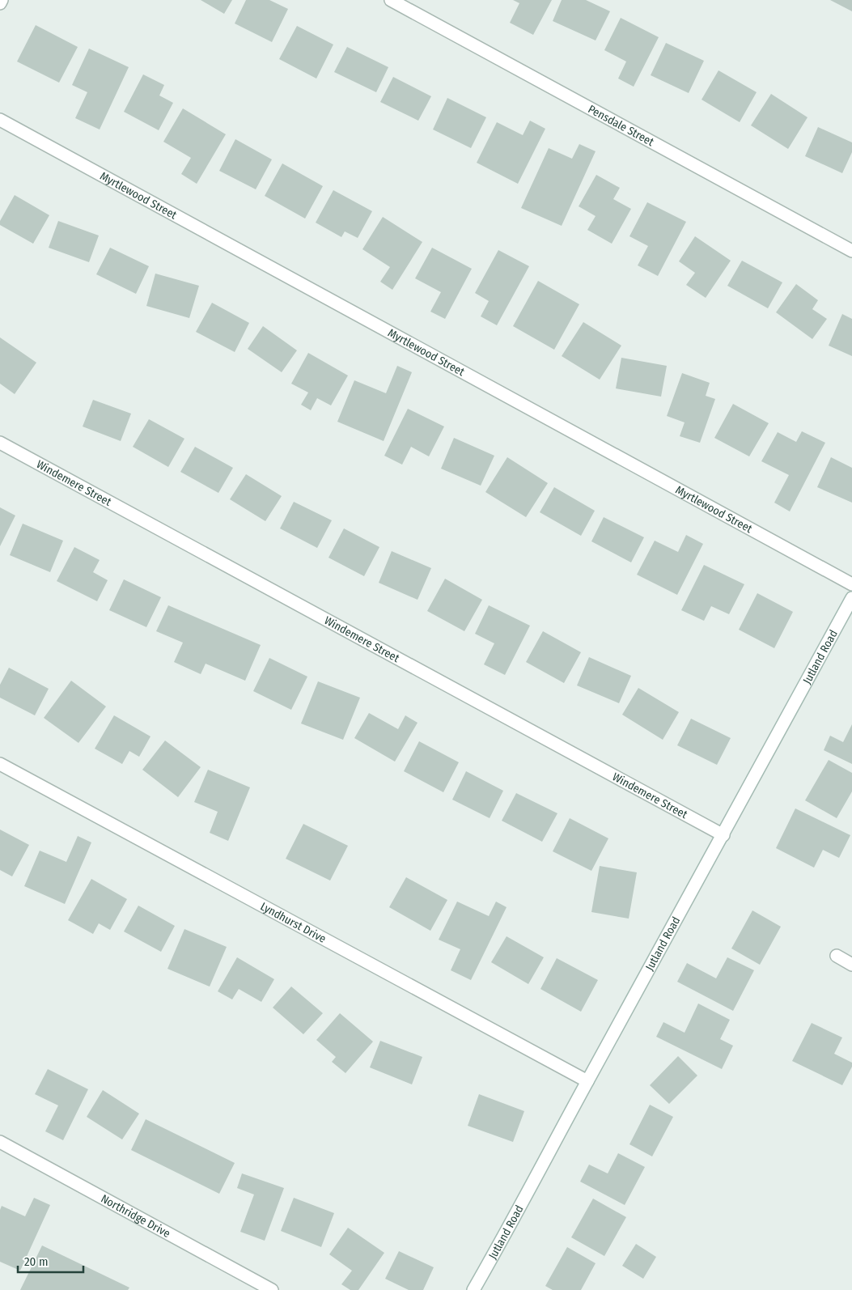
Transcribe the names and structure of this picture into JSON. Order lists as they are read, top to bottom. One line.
{"streets":{"street":["Pensdale Street","Myrtlewood Street","Windemere Street","Jutland Road","Lyndhurst Drive","Northridge Drive"]},"crossings":[["Windemere Street","Jutland Road"],["Jutland Road","Lyndhurst Drive"]],"scale_bar":"20 m"}
